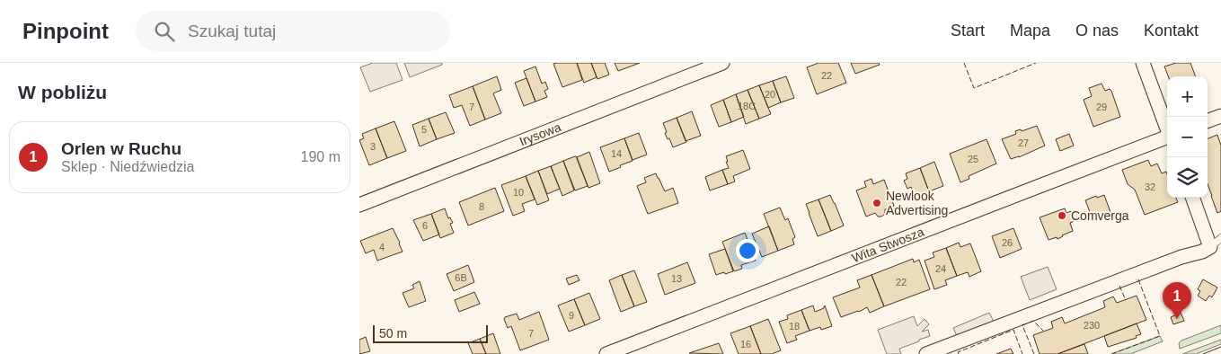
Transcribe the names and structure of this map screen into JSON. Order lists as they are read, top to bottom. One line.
{"streets":{"street":["Irysowa","Wita Stwosza"]},"places":["Newlook Advertising","Comverga"],"house_numbers":["22","20","18C","7","29","5","27","3","14","25","32","10","8","6","26","4","24","6B","13","22","9","230","18","7","16"],"scale_bar":"50 m","page":{"header":"Pinpoint","search":"Szukaj tutaj","nav":["Start","Mapa","O nas","Kontakt"],"heading":"W pobliżu","map_buttons":["+","−"],"list":[{"mark":"1","name":"Orlen w Ruchu","note":"Sklep · Niedźwiedzia","value":"190 m"}],"pins":"1","scale":"50 m"}}
